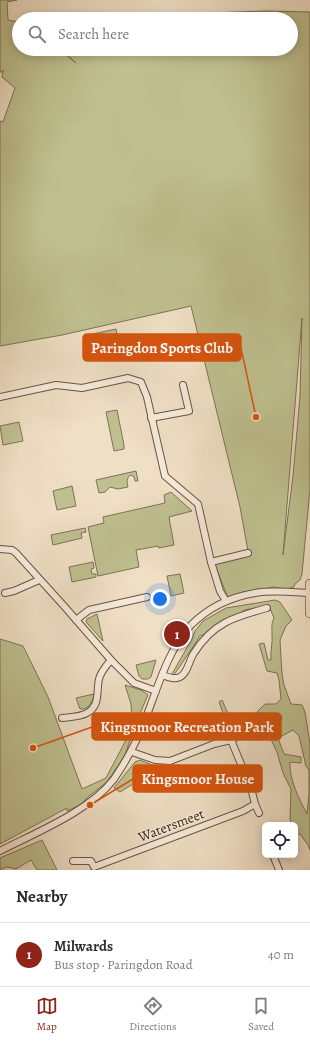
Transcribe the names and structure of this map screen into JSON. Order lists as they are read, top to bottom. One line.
{"streets":{"street":["Watersmeet"]},"places":["Paringdon Sports Club","Kingsmoor Recreation Park","Kingsmoor House"],"page":{"search":"Search here","pins":"1","heading":"Nearby","list":[{"mark":"1","name":"Milwards","note":"Bus stop · Paringdon Road","value":"40 m"}],"nav":["Map","Directions","Saved"]}}
